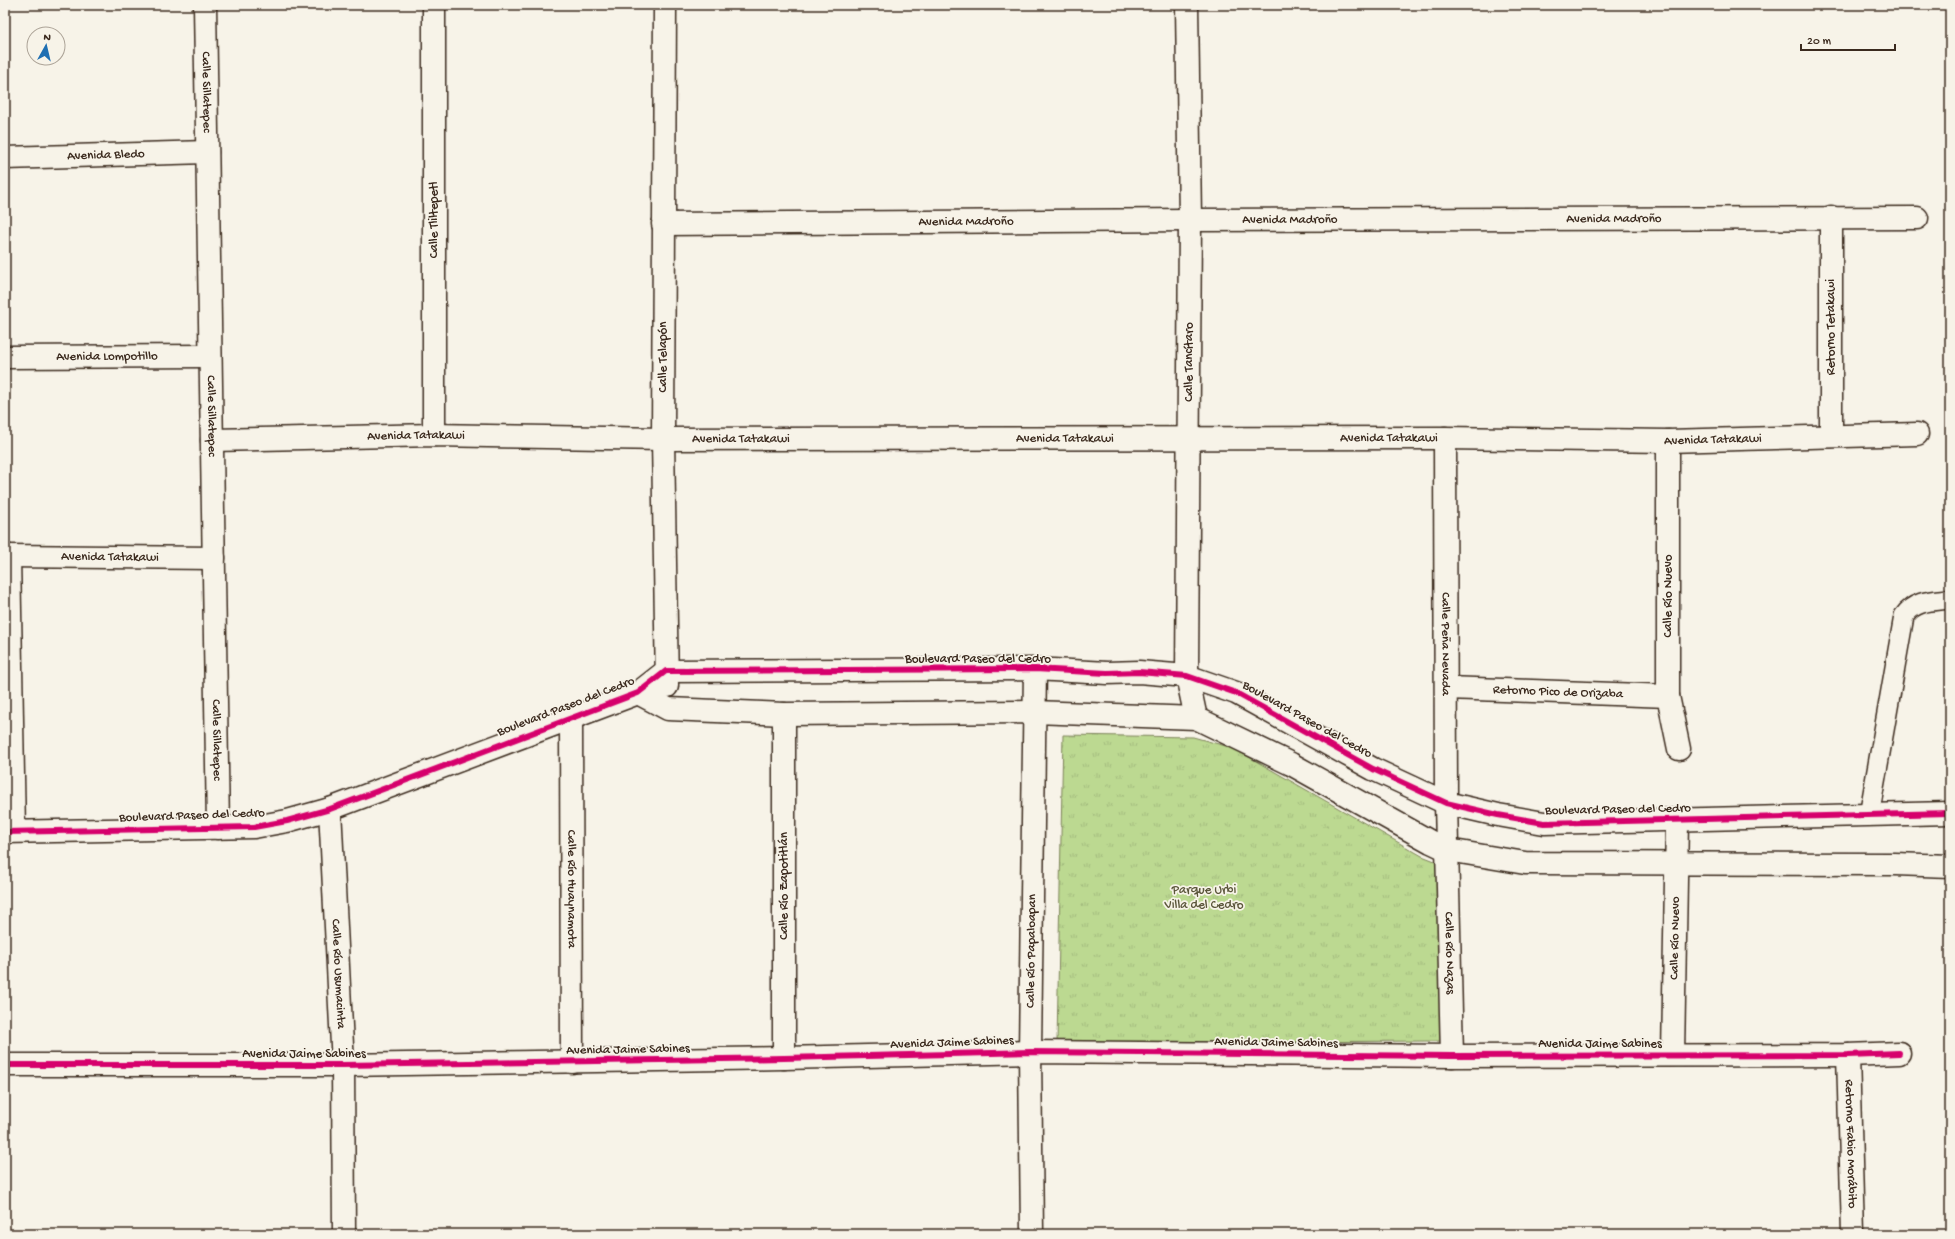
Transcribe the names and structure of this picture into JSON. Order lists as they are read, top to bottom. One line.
{"streets":{"street":["Calle Sillatepec","Avenida Bledo","Avenida Madroño","Calle Tliltepetl","Retorno Tetakawi","Avenida Lompotillo","Calle Telapón","Calle Tancítaro","Avenida Tatakawi","Calle Río Nuevo","Calle Peña Nevada","Boulevard Paseo del Cedro","Retorno Pico de Orizaba","Calle Río Zapotitlán","Calle Río Huaynamota","Calle Río Papaloapan","Calle Río Nazas","Calle Río Usumacinta","Avenida Jaime Sabines","Retorno Fabio Morábito"]},"crossings":[["Calle Sillatepec","Avenida Bledo"],["Calle Sillatepec","Avenida Lompotillo"],["Calle Sillatepec","Avenida Tatakawi"],["Calle Sillatepec","Boulevard Paseo del Cedro"],["Avenida Madroño","Retorno Tetakawi"],["Avenida Madroño","Calle Telapón"],["Avenida Madroño","Calle Tancítaro"],["Calle Tliltepetl","Avenida Tatakawi"],["Retorno Tetakawi","Avenida Tatakawi"],["Calle Telapón","Avenida Tatakawi"],["Calle Telapón","Boulevard Paseo del Cedro"],["Calle Tancítaro","Avenida Tatakawi"],["Calle Tancítaro","Boulevard Paseo del Cedro"],["Avenida Tatakawi","Calle Río Nuevo"],["Avenida Tatakawi","Calle Peña Nevada"],["Calle Río Nuevo","Boulevard Paseo del Cedro"],["Calle Río Nuevo","Retorno Pico de Orizaba"],["Calle Río Nuevo","Avenida Jaime Sabines"],["Calle Peña Nevada","Boulevard Paseo del Cedro"],["Calle Peña Nevada","Retorno Pico de Orizaba"],["Calle Peña Nevada","Calle Río Nazas"],["Boulevard Paseo del Cedro","Calle Río Zapotitlán"],["Boulevard Paseo del Cedro","Calle Río Huaynamota"],["Boulevard Paseo del Cedro","Calle Río Papaloapan"],["Boulevard Paseo del Cedro","Calle Río Nazas"],["Boulevard Paseo del Cedro","Calle Río Usumacinta"],["Calle Río Zapotitlán","Avenida Jaime Sabines"],["Calle Río Huaynamota","Avenida Jaime Sabines"],["Calle Río Papaloapan","Avenida Jaime Sabines"],["Calle Río Nazas","Avenida Jaime Sabines"],["Calle Río Usumacinta","Avenida Jaime Sabines"],["Avenida Jaime Sabines","Retorno Fabio Morábito"]],"parks":["Parque Urbi Villa del Cedro"],"scale_bar":"20 m","north":"top"}
